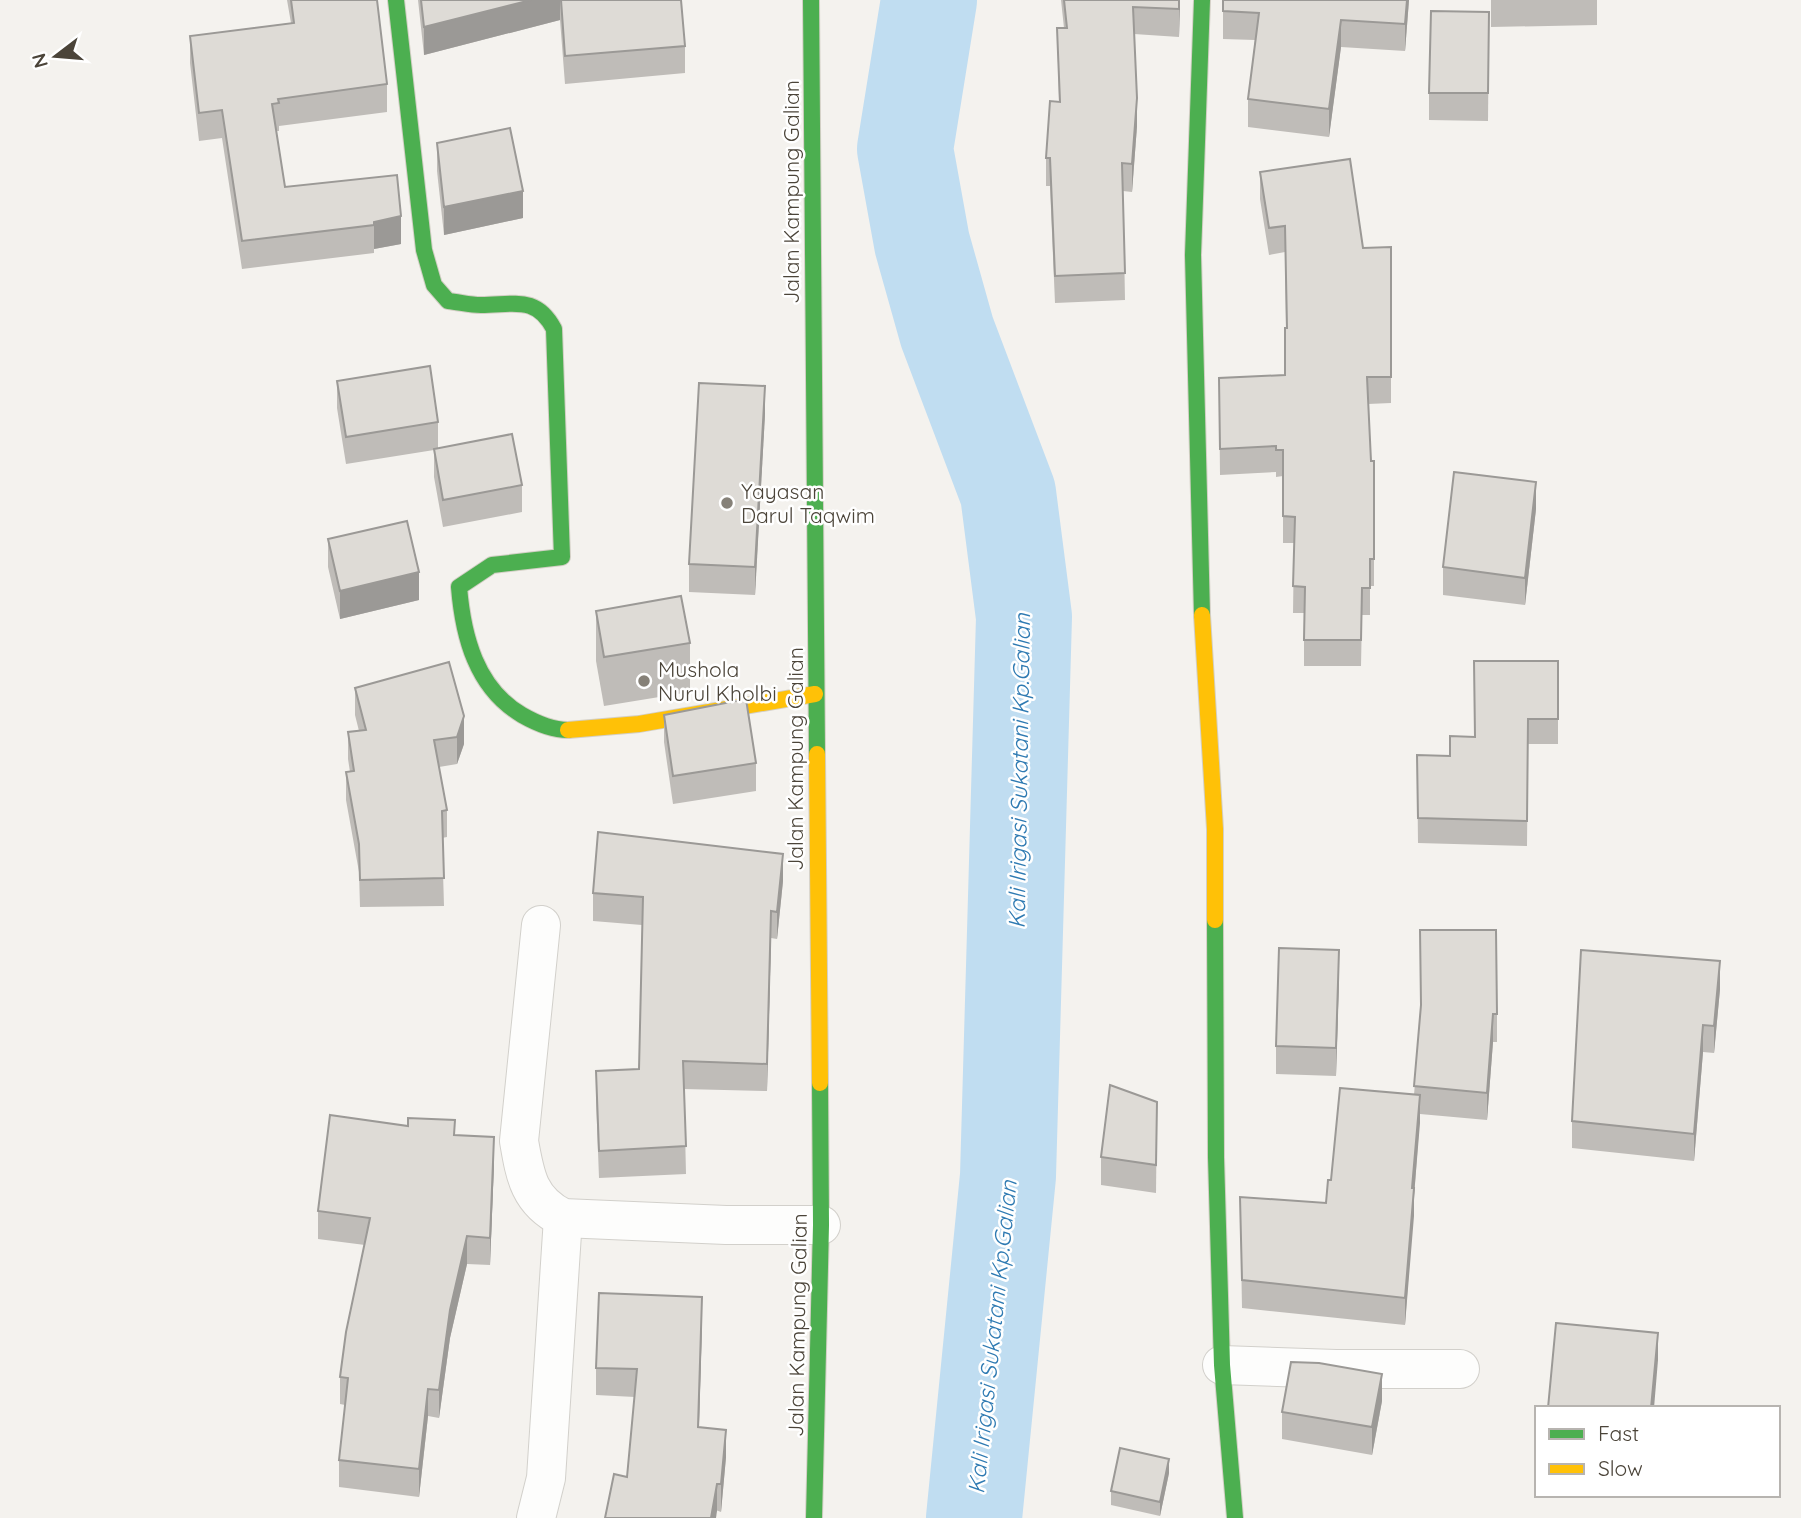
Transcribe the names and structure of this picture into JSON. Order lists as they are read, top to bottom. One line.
{"streets":{"street":["Jalan Kampung Galian"]},"water":["Kali Irigasi Sukatani Kp.Galian"],"places":["Yayasan Darul Taqwim","Mushola Nurul Kholbi"],"legend":["Fast","Slow"],"north":"left"}
